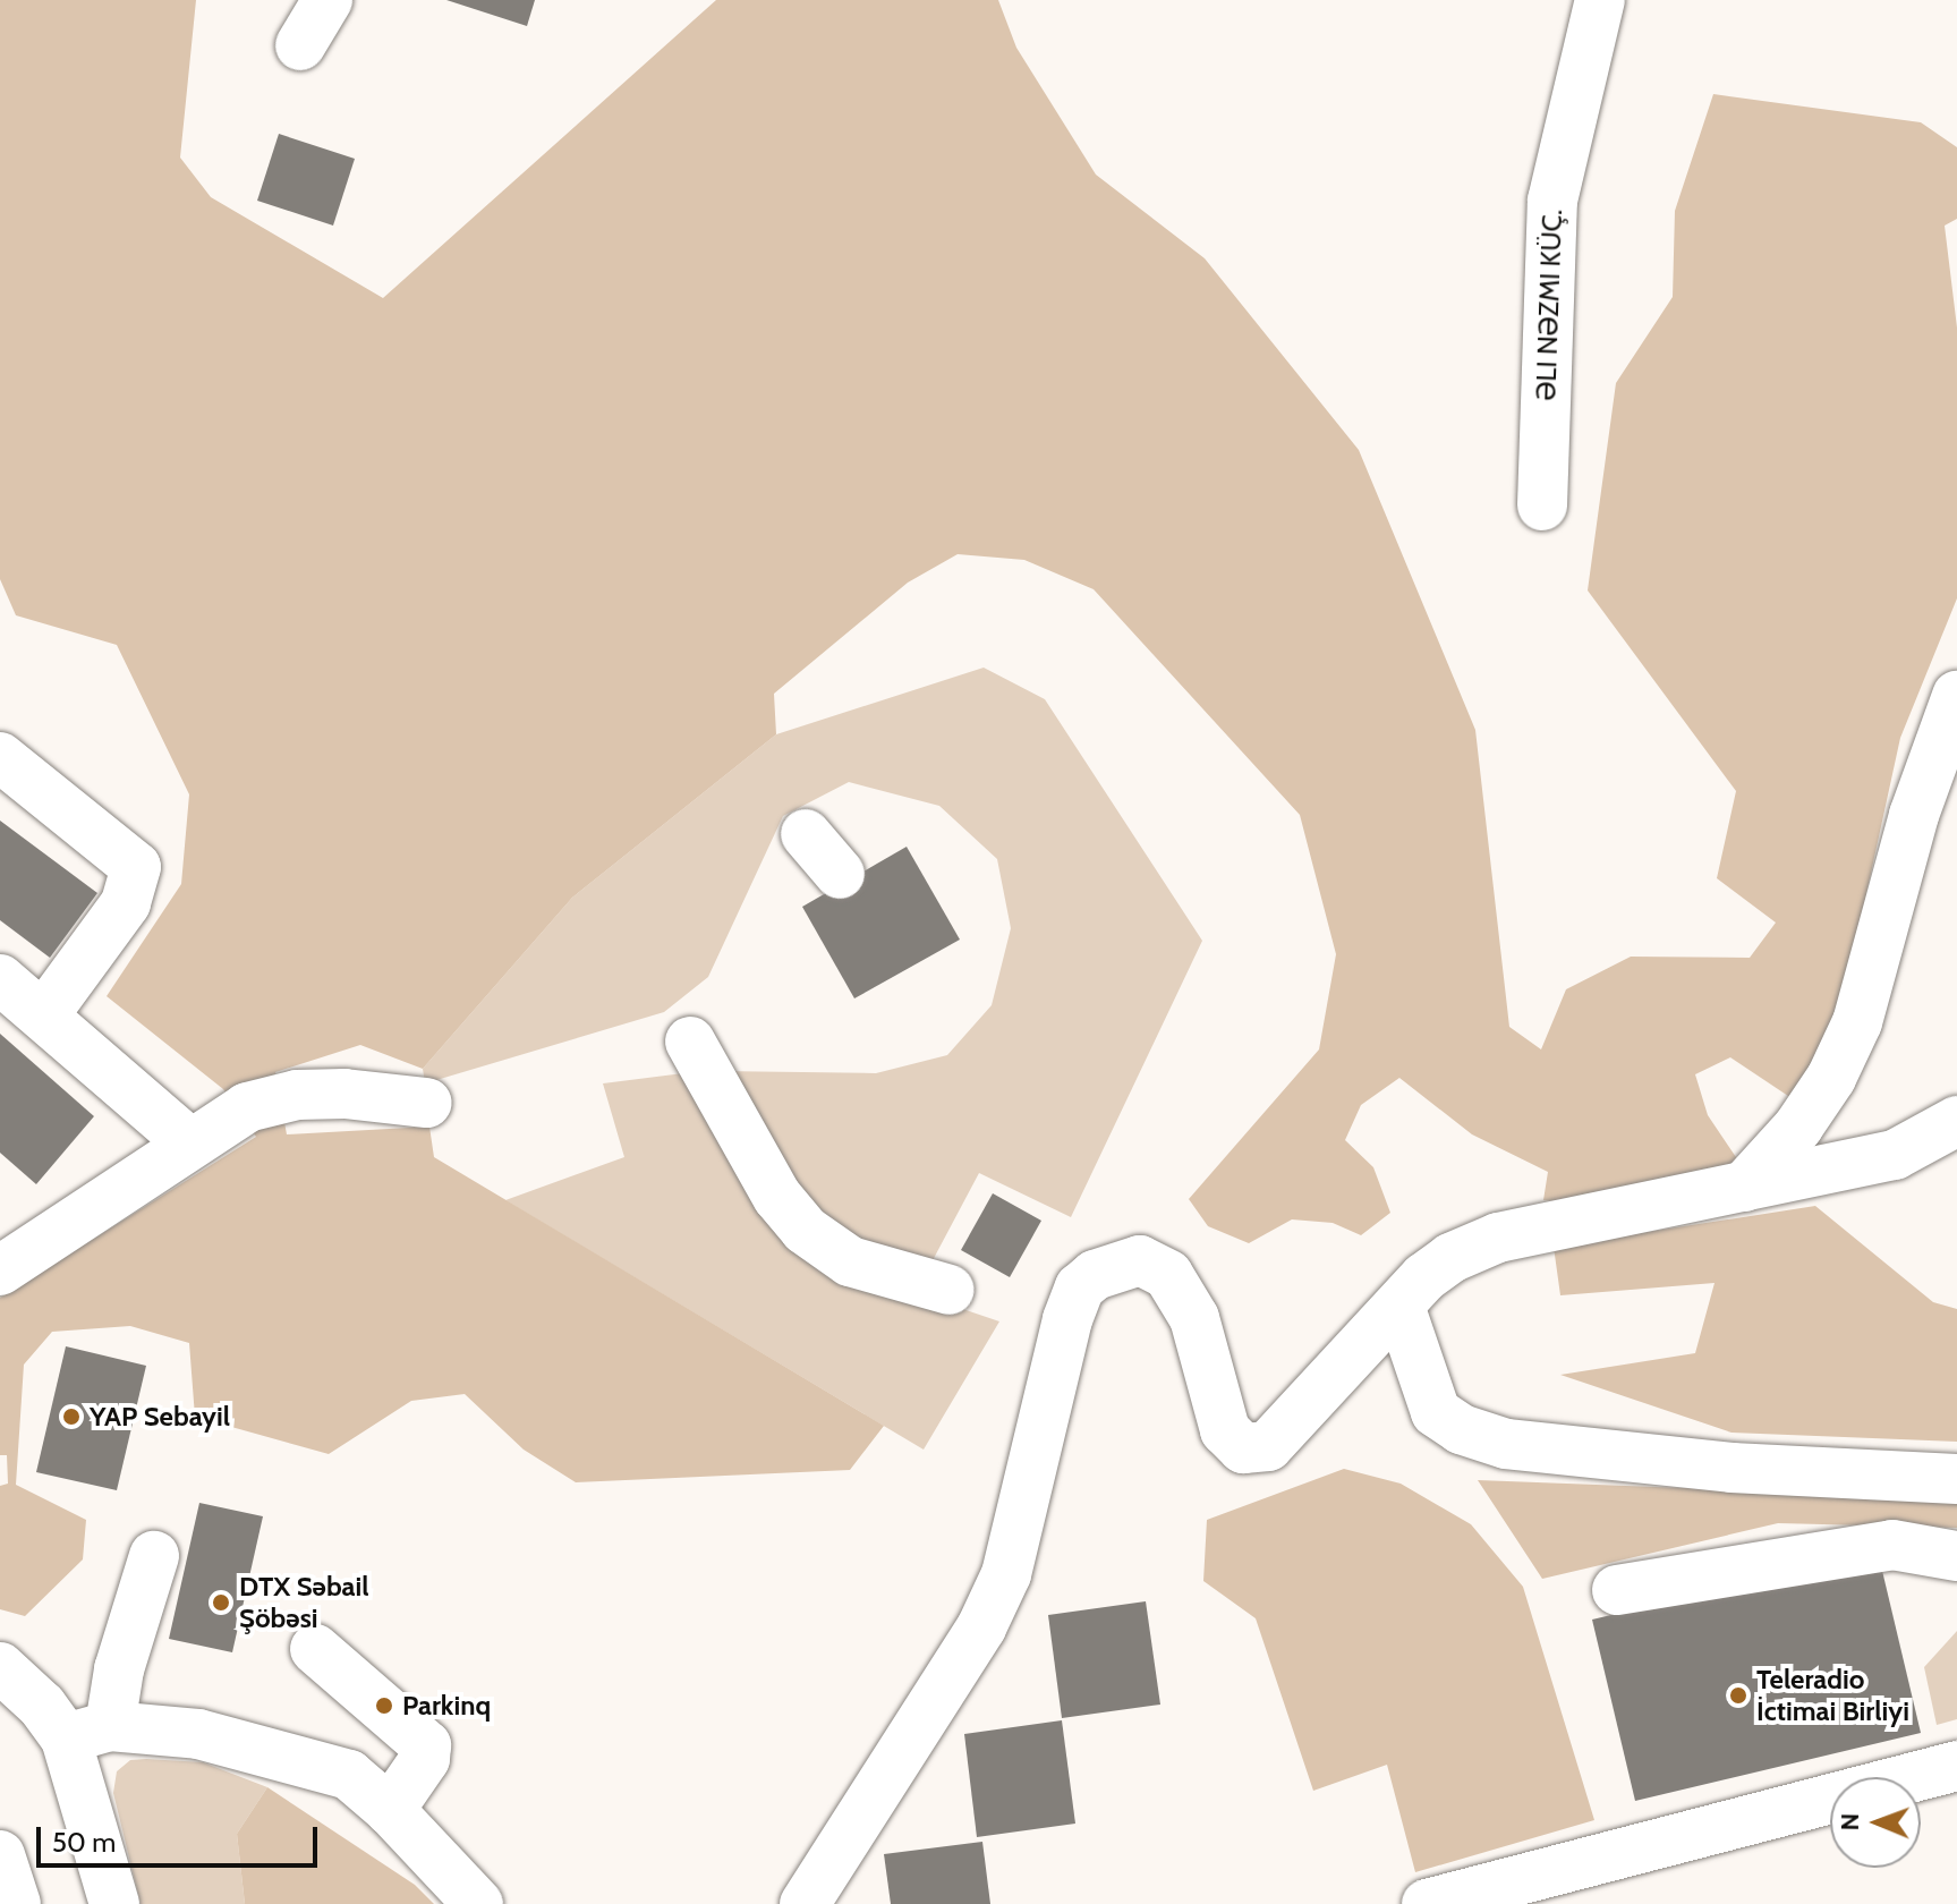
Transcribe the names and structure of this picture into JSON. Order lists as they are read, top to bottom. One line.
{"streets":{"street":["ƏLI NƏZMI KÜÇ."]},"places":["YAP Sebayil","DTX Səbail Şöbəsi","Teleradio İctimai Birliyi","Parkinq"],"scale_bar":"50 m","north":"left"}
